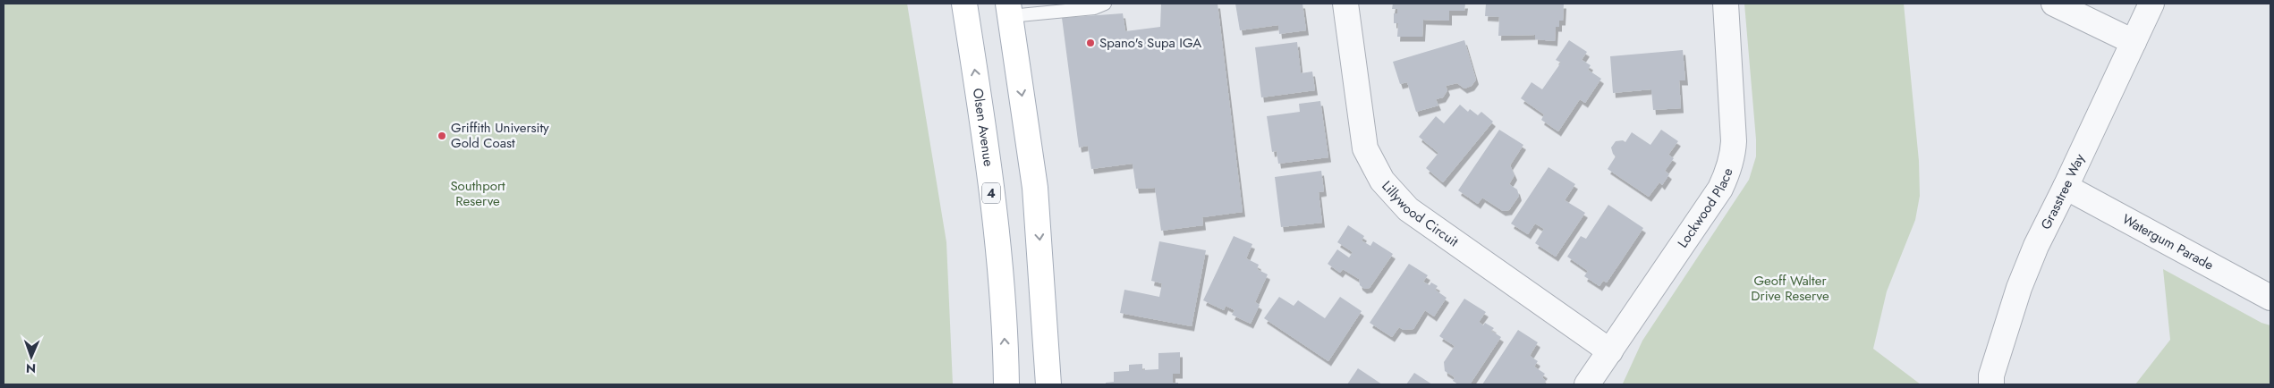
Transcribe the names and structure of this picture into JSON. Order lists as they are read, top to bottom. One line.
{"streets":{"main road":["Olsen Avenue","4"],"street":["Grasstree Way","Lockwood Place","Lillywood Circuit","Watergum Parade"]},"crossings":[["Grasstree Way","Watergum Parade"],["Lockwood Place","Lillywood Circuit"]],"parks":["Southport Reserve","Geoff Walter Drive Reserve"],"places":["Spano's Supa IGA","Griffith University Gold Coast"],"north":"bottom"}
